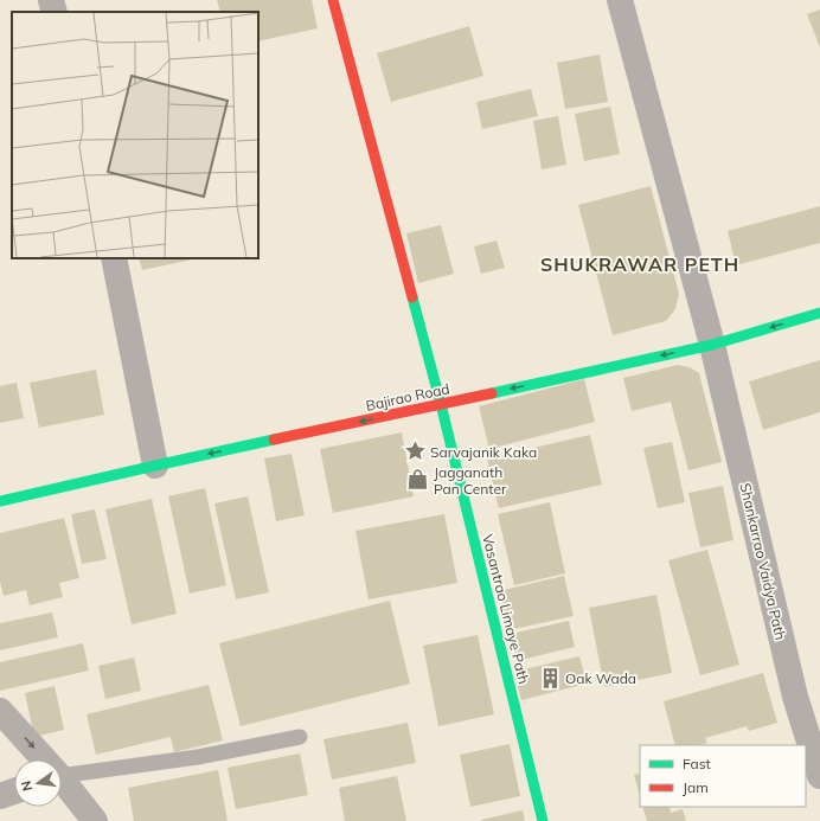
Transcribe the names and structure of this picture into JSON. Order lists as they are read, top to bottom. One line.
{"streets":{"main road":["Bajirao Road","Vasantrao Limaye Path"],"street":["Shankarrao Vaidya Path"]},"crossings":[["Bajirao Road","Shankarrao Vaidya Path"],["Bajirao Road","Vasantrao Limaye Path"]],"one_way":["Bajirao Road"],"districts":["SHUKRAWAR PETH"],"places":{"place":["Sarvajanik Kaka"],"shop":["Jagganath Pan Center"],"building":["Oak Wada"]},"legend":["Fast","Jam"],"north":"left"}
